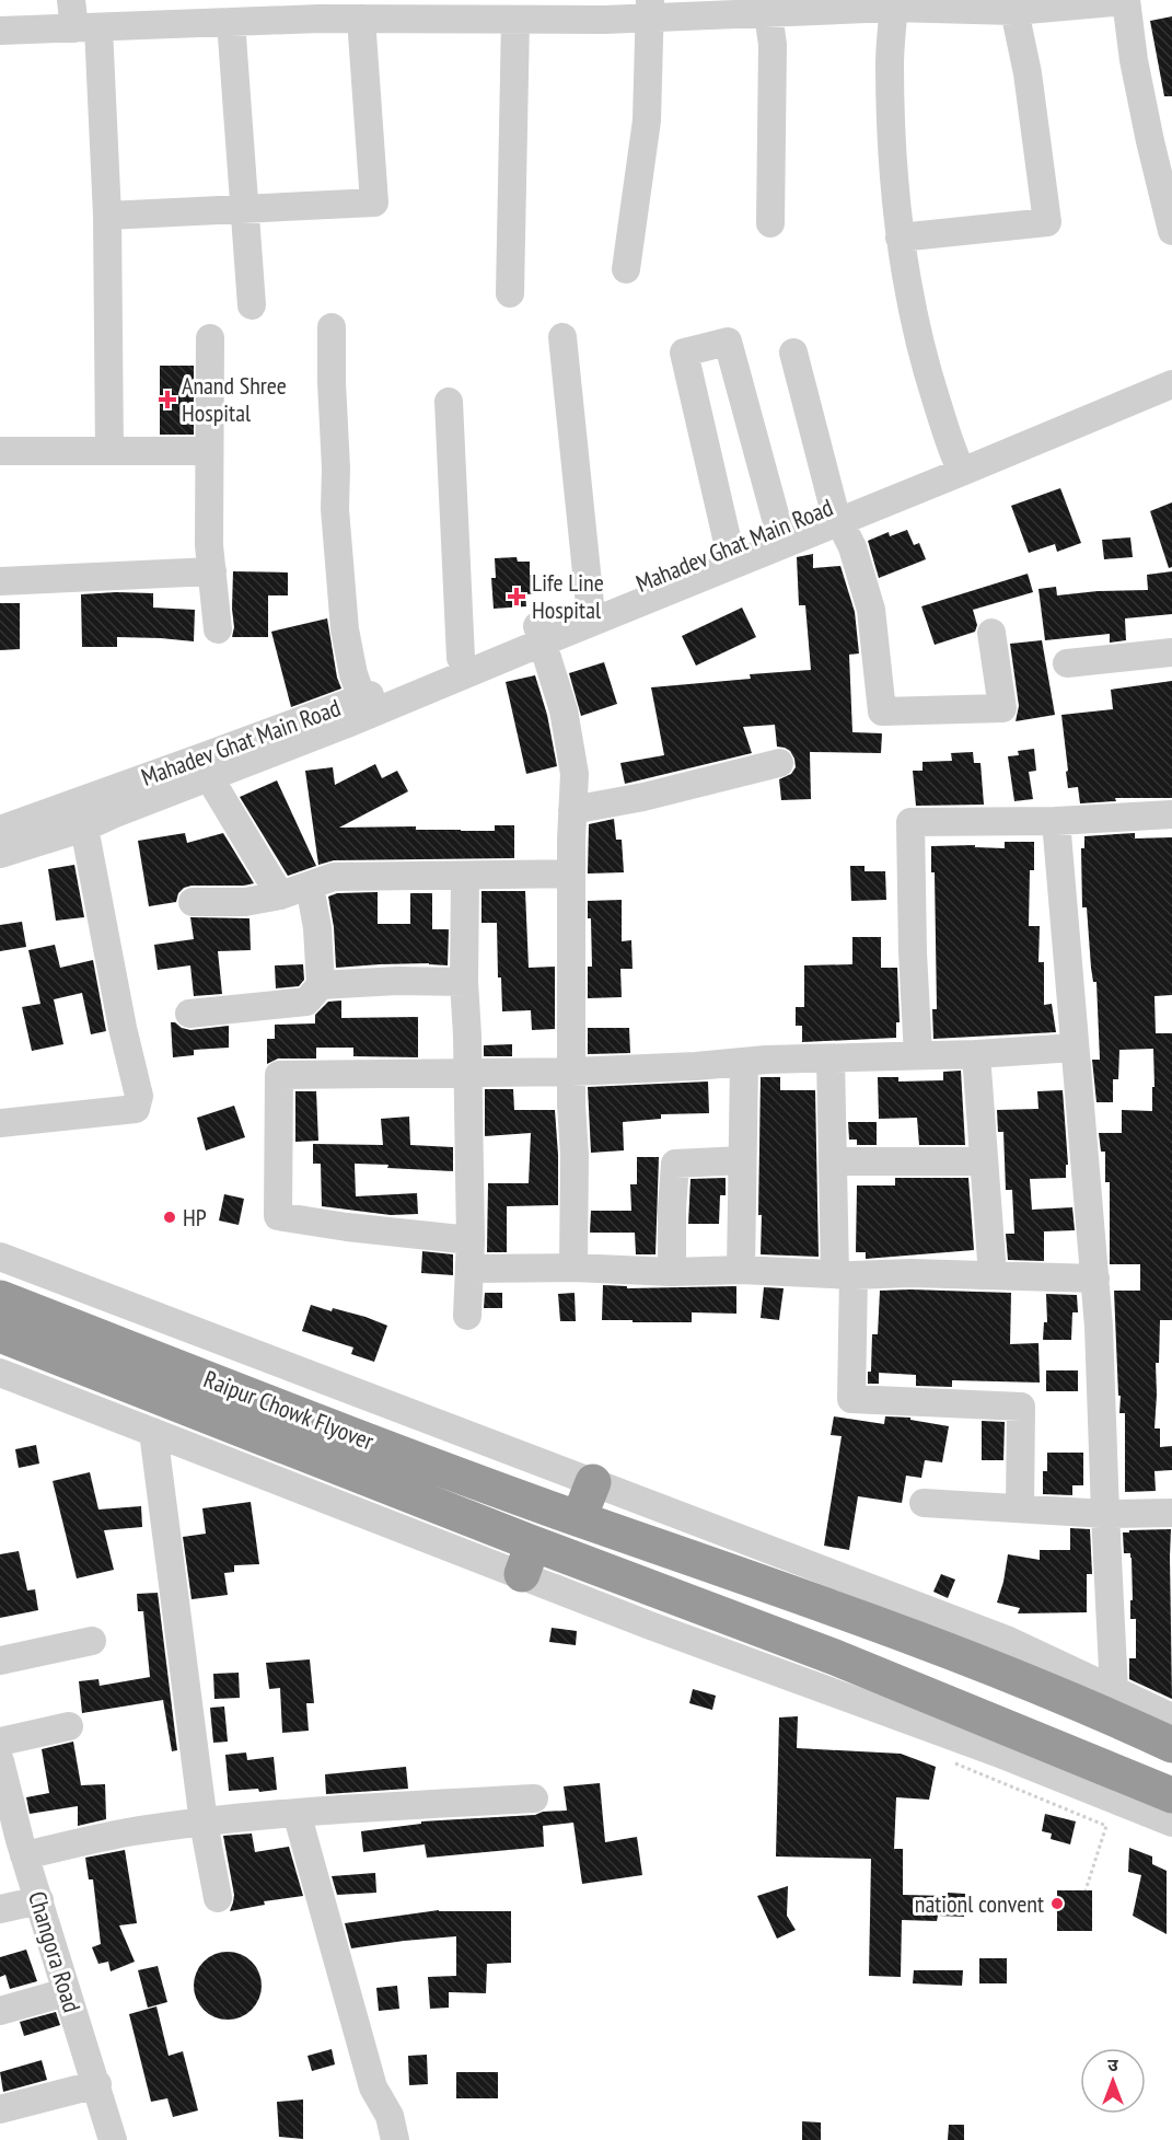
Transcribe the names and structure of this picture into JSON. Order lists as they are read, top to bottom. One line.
{"streets":{"highway":["Raipur Chowk Flyover"],"street":["Mahadev Ghat Main Road","Changora Road"]},"places":{"health":["Anand Shree Hospital","Life Line Hospital"],"other":["HP","nationl convent"]},"north":"top"}
